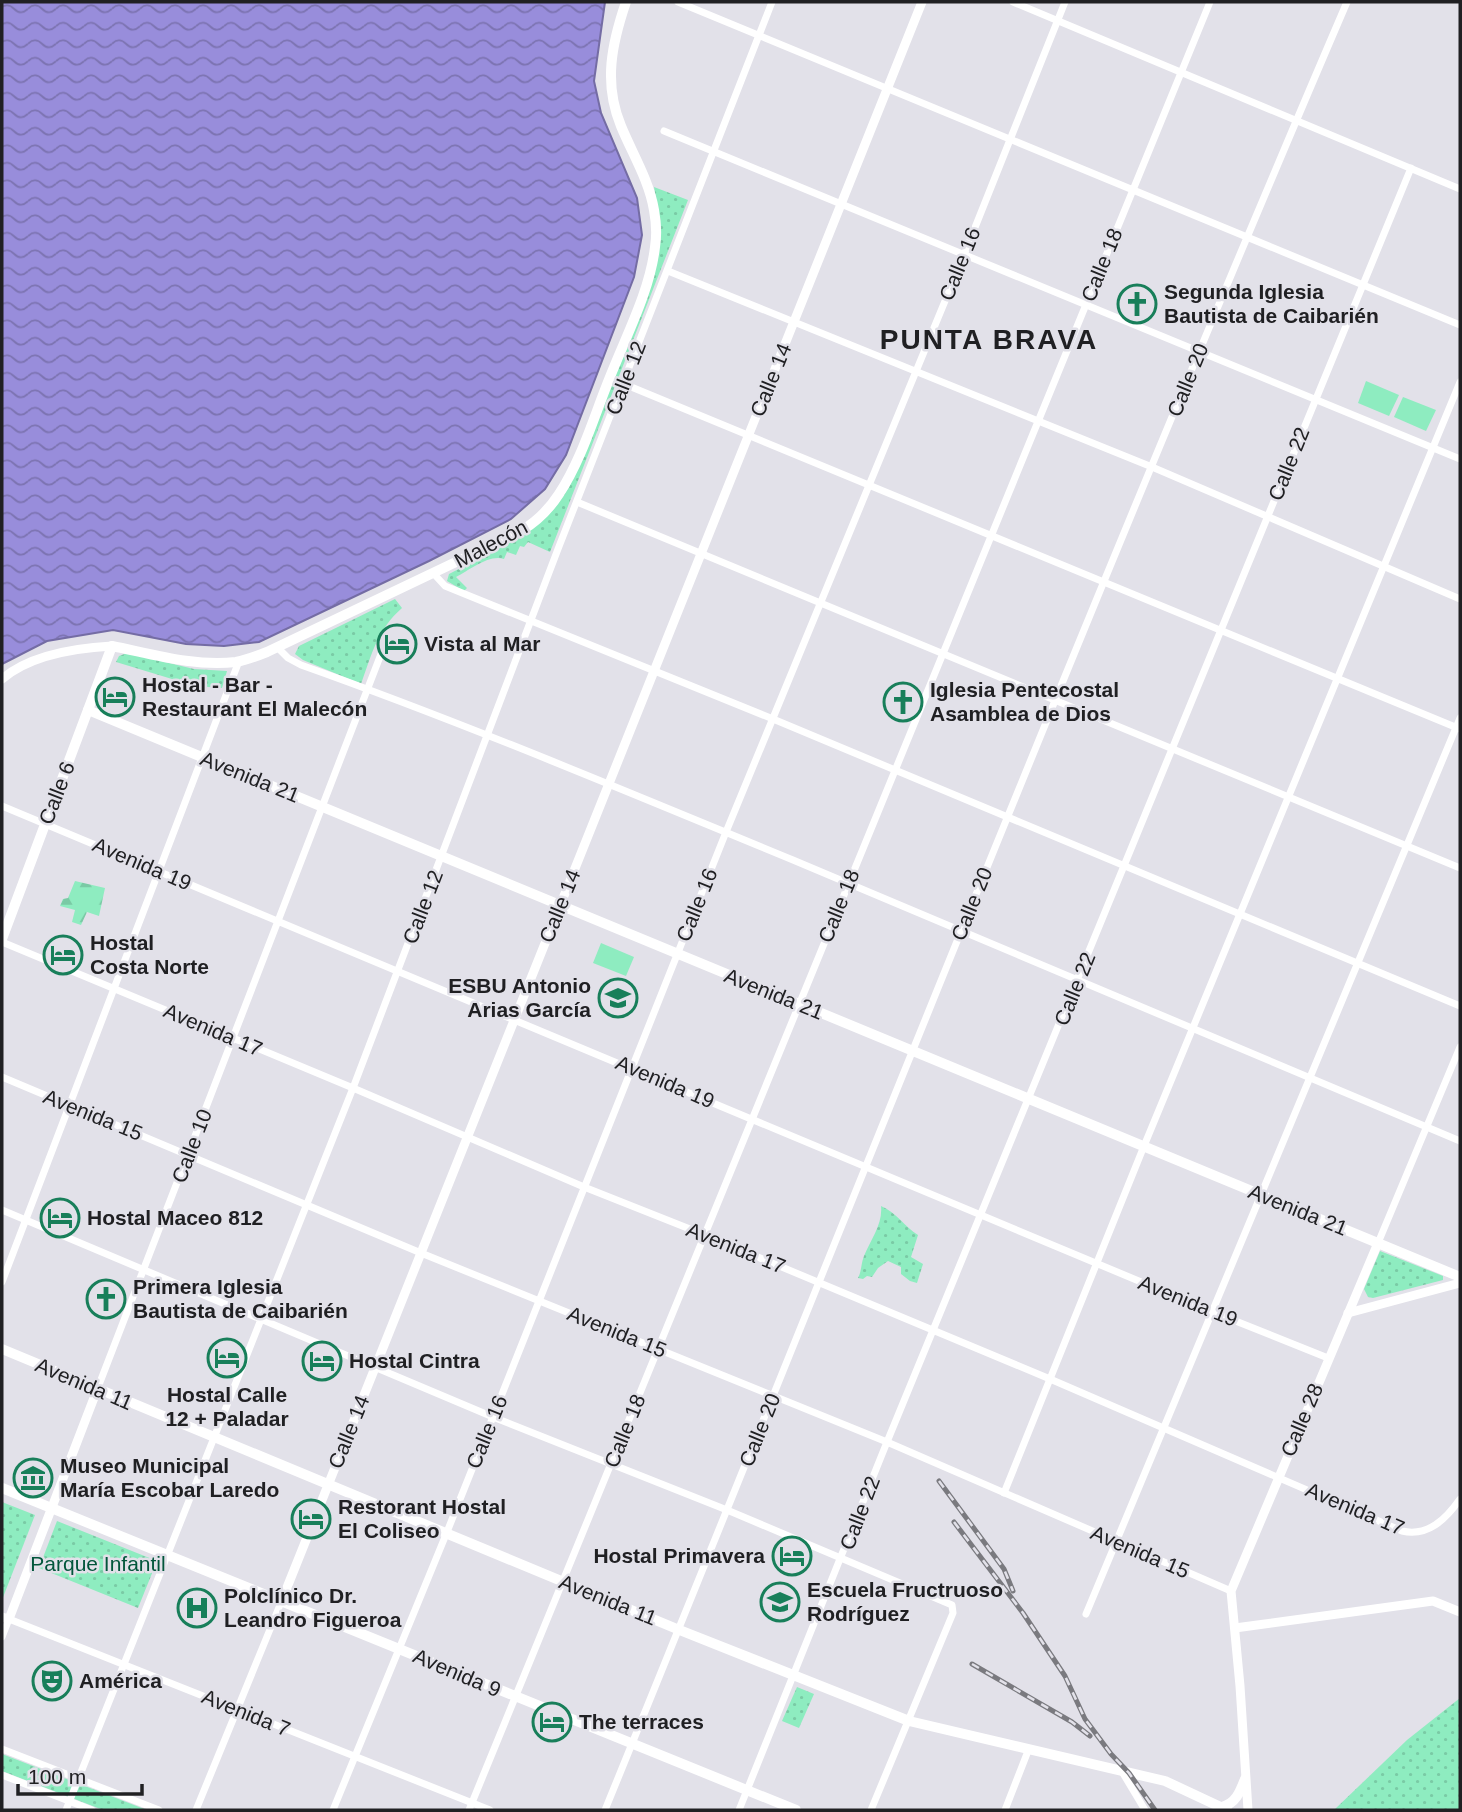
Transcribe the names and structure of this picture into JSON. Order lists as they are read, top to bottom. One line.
{"streets":{"main road":["Malecón","Avenida 21","Calle 6","Avenida 11","Avenida 9"],"street":["Calle 16","Calle 18","Calle 12","Calle 14","Calle 20","Calle 22","Avenida 19","Avenida 17","Avenida 15","Calle 10","Calle 28","Avenida 7"]},"crossings":[["Calle 16","Avenida 21"],["Calle 16","Avenida 19"],["Calle 16","Avenida 17"],["Calle 16","Avenida 15"],["Calle 16","Avenida 11"],["Calle 16","Avenida 9"],["Calle 16","Avenida 7"],["Calle 18","Avenida 21"],["Calle 18","Avenida 19"],["Calle 18","Avenida 17"],["Calle 18","Avenida 15"],["Calle 18","Avenida 11"],["Calle 18","Avenida 9"],["Calle 18","Avenida 7"],["Calle 12","Avenida 21"],["Calle 12","Avenida 19"],["Calle 12","Avenida 17"],["Calle 12","Avenida 15"],["Calle 12","Avenida 11"],["Calle 12","Avenida 9"],["Calle 12","Avenida 7"],["Calle 14","Avenida 21"],["Calle 14","Avenida 19"],["Calle 14","Avenida 17"],["Calle 14","Avenida 15"],["Calle 14","Avenida 11"],["Calle 14","Avenida 9"],["Calle 14","Avenida 7"],["Calle 20","Avenida 21"],["Calle 20","Avenida 19"],["Calle 20","Avenida 17"],["Calle 20","Avenida 15"],["Calle 20","Avenida 11"],["Calle 20","Avenida 9"],["Calle 22","Avenida 21"],["Calle 22","Avenida 19"],["Calle 22","Avenida 17"],["Calle 22","Avenida 15"],["Calle 22","Avenida 11"],["Calle 22","Avenida 9"],["Malecón","Calle 6"],["Avenida 21","Calle 6"],["Avenida 21","Calle 10"],["Avenida 21","Calle 28"],["Calle 6","Avenida 19"],["Calle 6","Avenida 17"],["Avenida 19","Calle 10"],["Avenida 19","Calle 28"],["Avenida 17","Calle 10"],["Avenida 17","Calle 28"],["Avenida 15","Calle 10"],["Avenida 15","Calle 28"],["Calle 10","Avenida 11"],["Calle 10","Avenida 9"],["Calle 10","Avenida 7"]],"districts":["PUNTA BRAVA"],"parks":["Parque Infantil"],"places":{"church":["Segunda Iglesia Bautista de Caibarién","Iglesia Pentecostal Asamblea de Dios","Primera Iglesia Bautista de Caibarién"],"hotel":["Vista al Mar","Hostal - Bar - Restaurant El Malecón","Hostal Costa Norte","Hostal Maceo 812","Hostal Calle 12 + Paladar","Hostal Cintra","Restorant Hostal El Coliseo","Hostal Primavera","The terraces"],"school or university":["ESBU Antonio Arias García","Escuela Fructruoso Rodríguez"],"museum":["Museo Municipal María Escobar Laredo"],"hospital":["Polclínico Dr. Leandro Figueroa"],"theatre":["América"]},"scale_bar":"100 m"}
